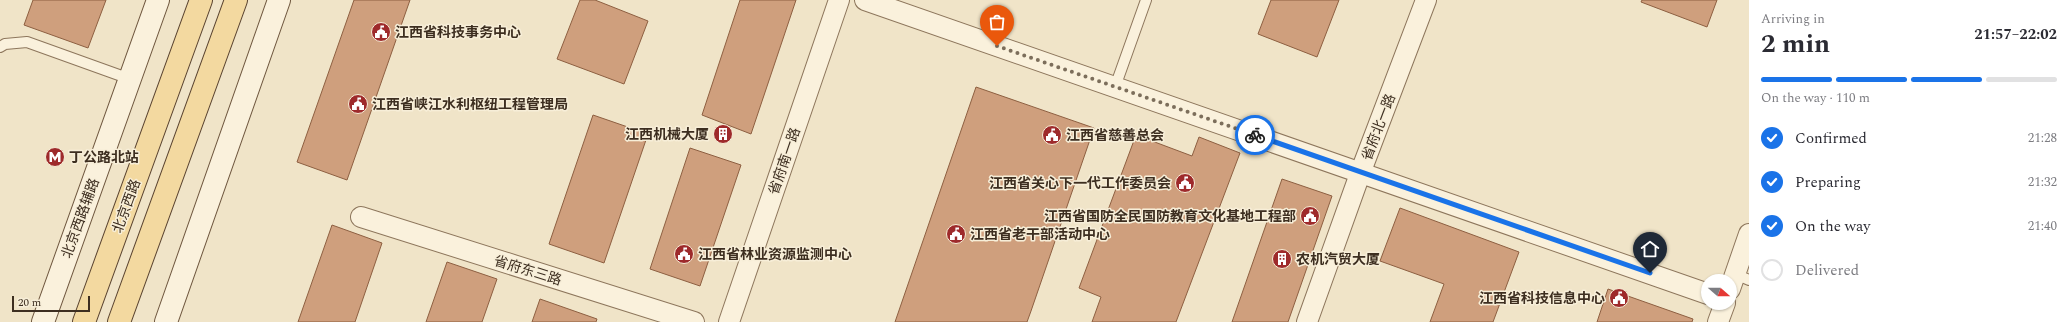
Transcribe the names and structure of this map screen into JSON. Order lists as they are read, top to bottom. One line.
{"streets":{"main road":["北京西路","北京西路辅路"],"street":["省府北一路","省府南一路","省府东三路"]},"places":{"public building":["江西省科技事务中心","江西省峡江水利枢纽工程管理局","江西省慈善总会","江西省关心下一代工作委员会","江西省国防全民国防教育文化基地工程部","江西省老干部活动中心","江西省林业资源监测中心","江西省科技信息中心"],"building":["江西机械大厦","农机汽贸大厦"],"metro station":["丁公路北站"]},"scale_bar":"20 m","north":"right","page":{"heading":["2 min","Arriving in","21:57–22:02"],"bar":"On the way · 110 m","list":[["Confirmed","21:28"],["Preparing","21:32"],["On the way","21:40"],"Delivered"],"scale":"20 m"}}
